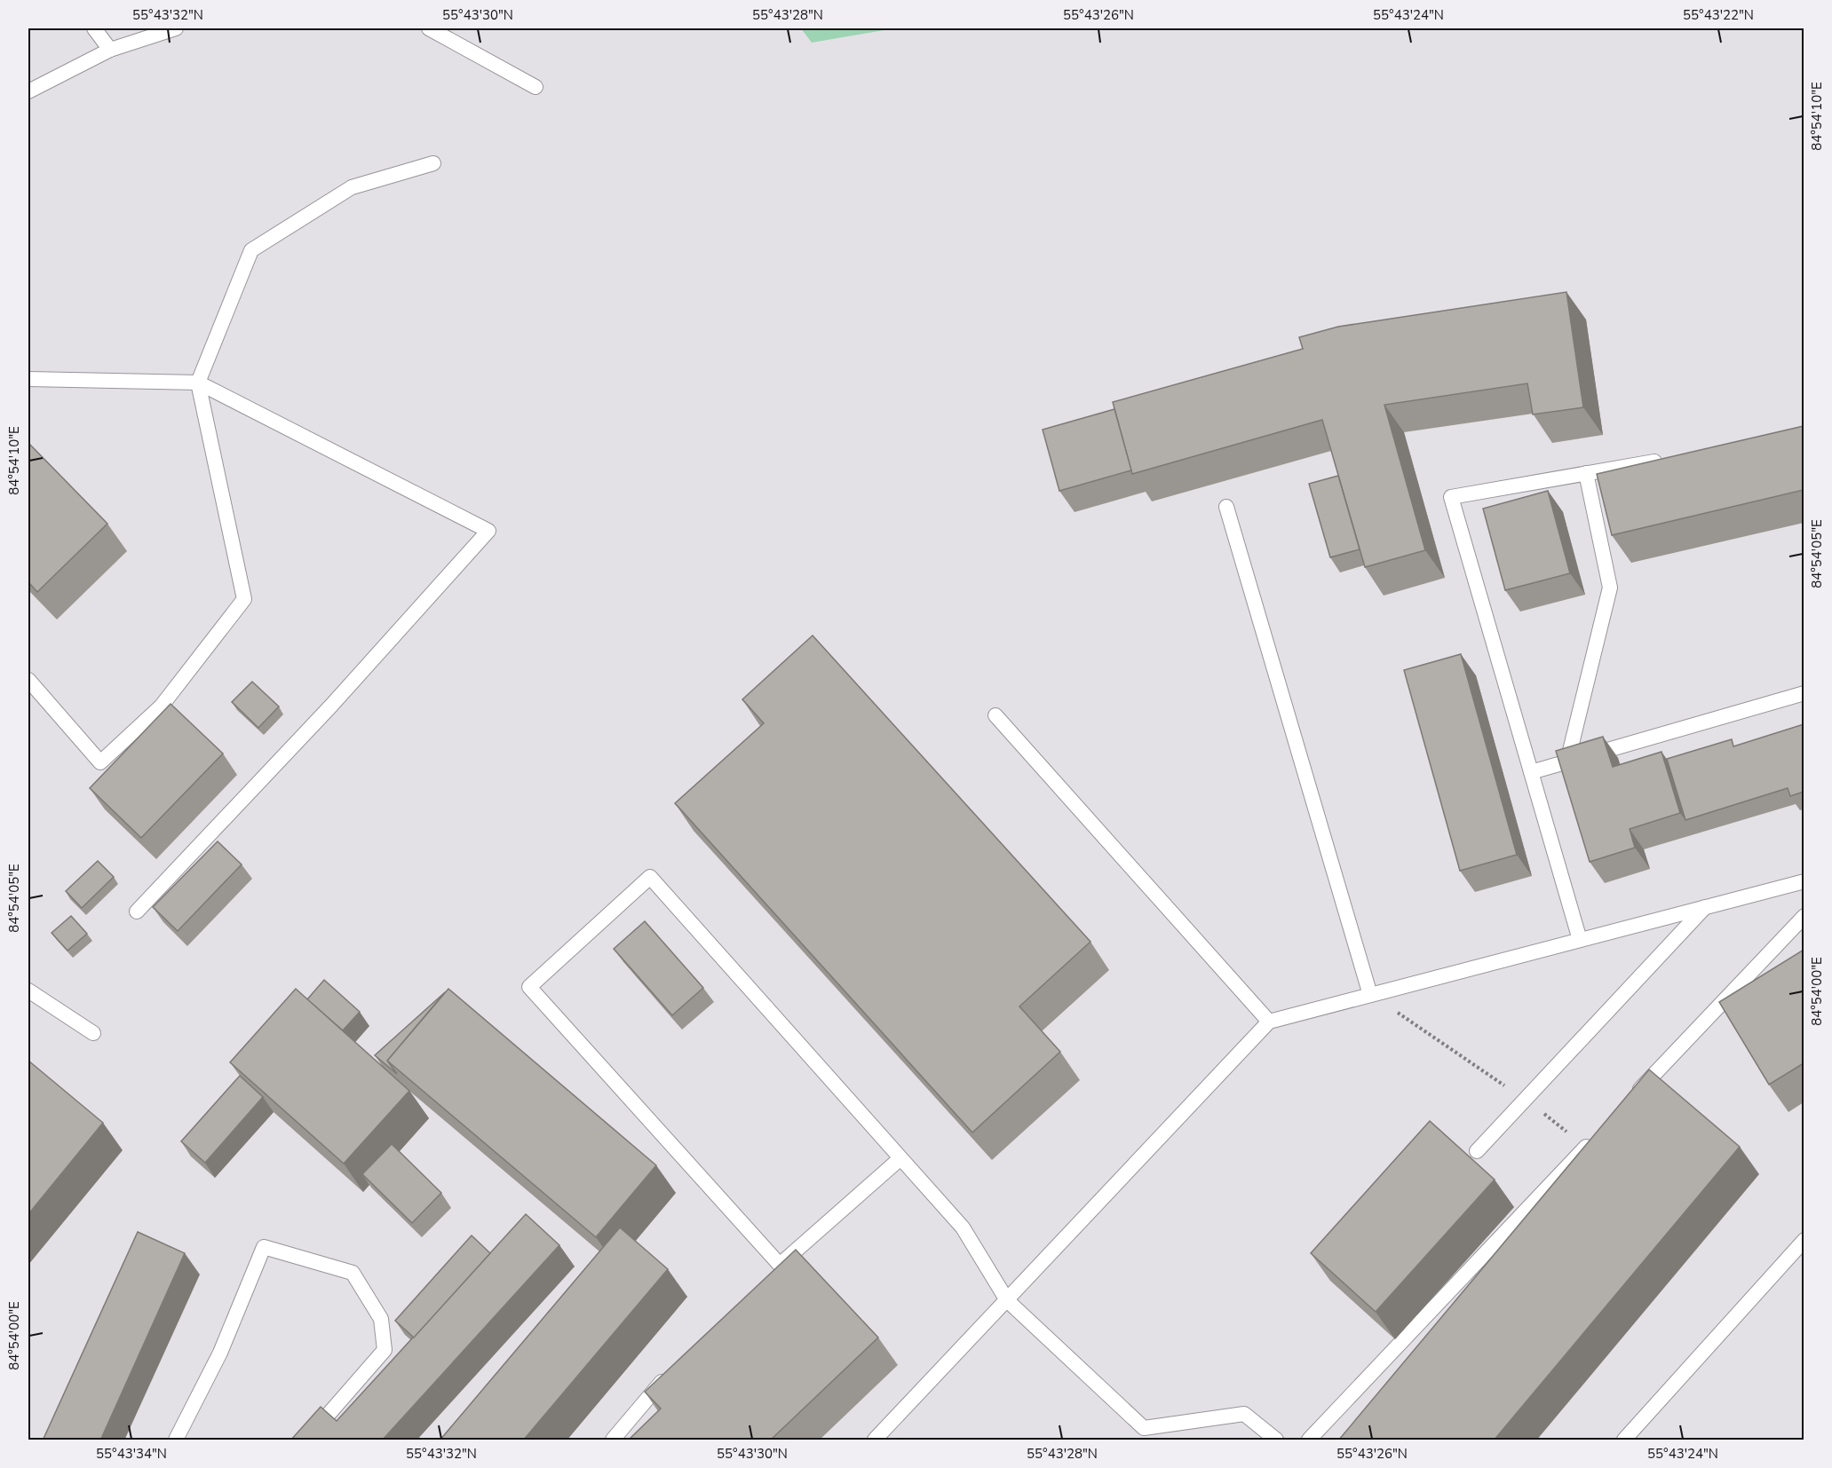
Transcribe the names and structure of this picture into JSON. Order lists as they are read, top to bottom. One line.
{"coordinates":["55°43'32\"N","55°43'30\"N","55°43'28\"N","55°43'26\"N","55°43'24\"N","55°43'22\"N","84°54'10\"E","84°54'05\"E","84°54'00\"E","55°43'34\"N"]}
